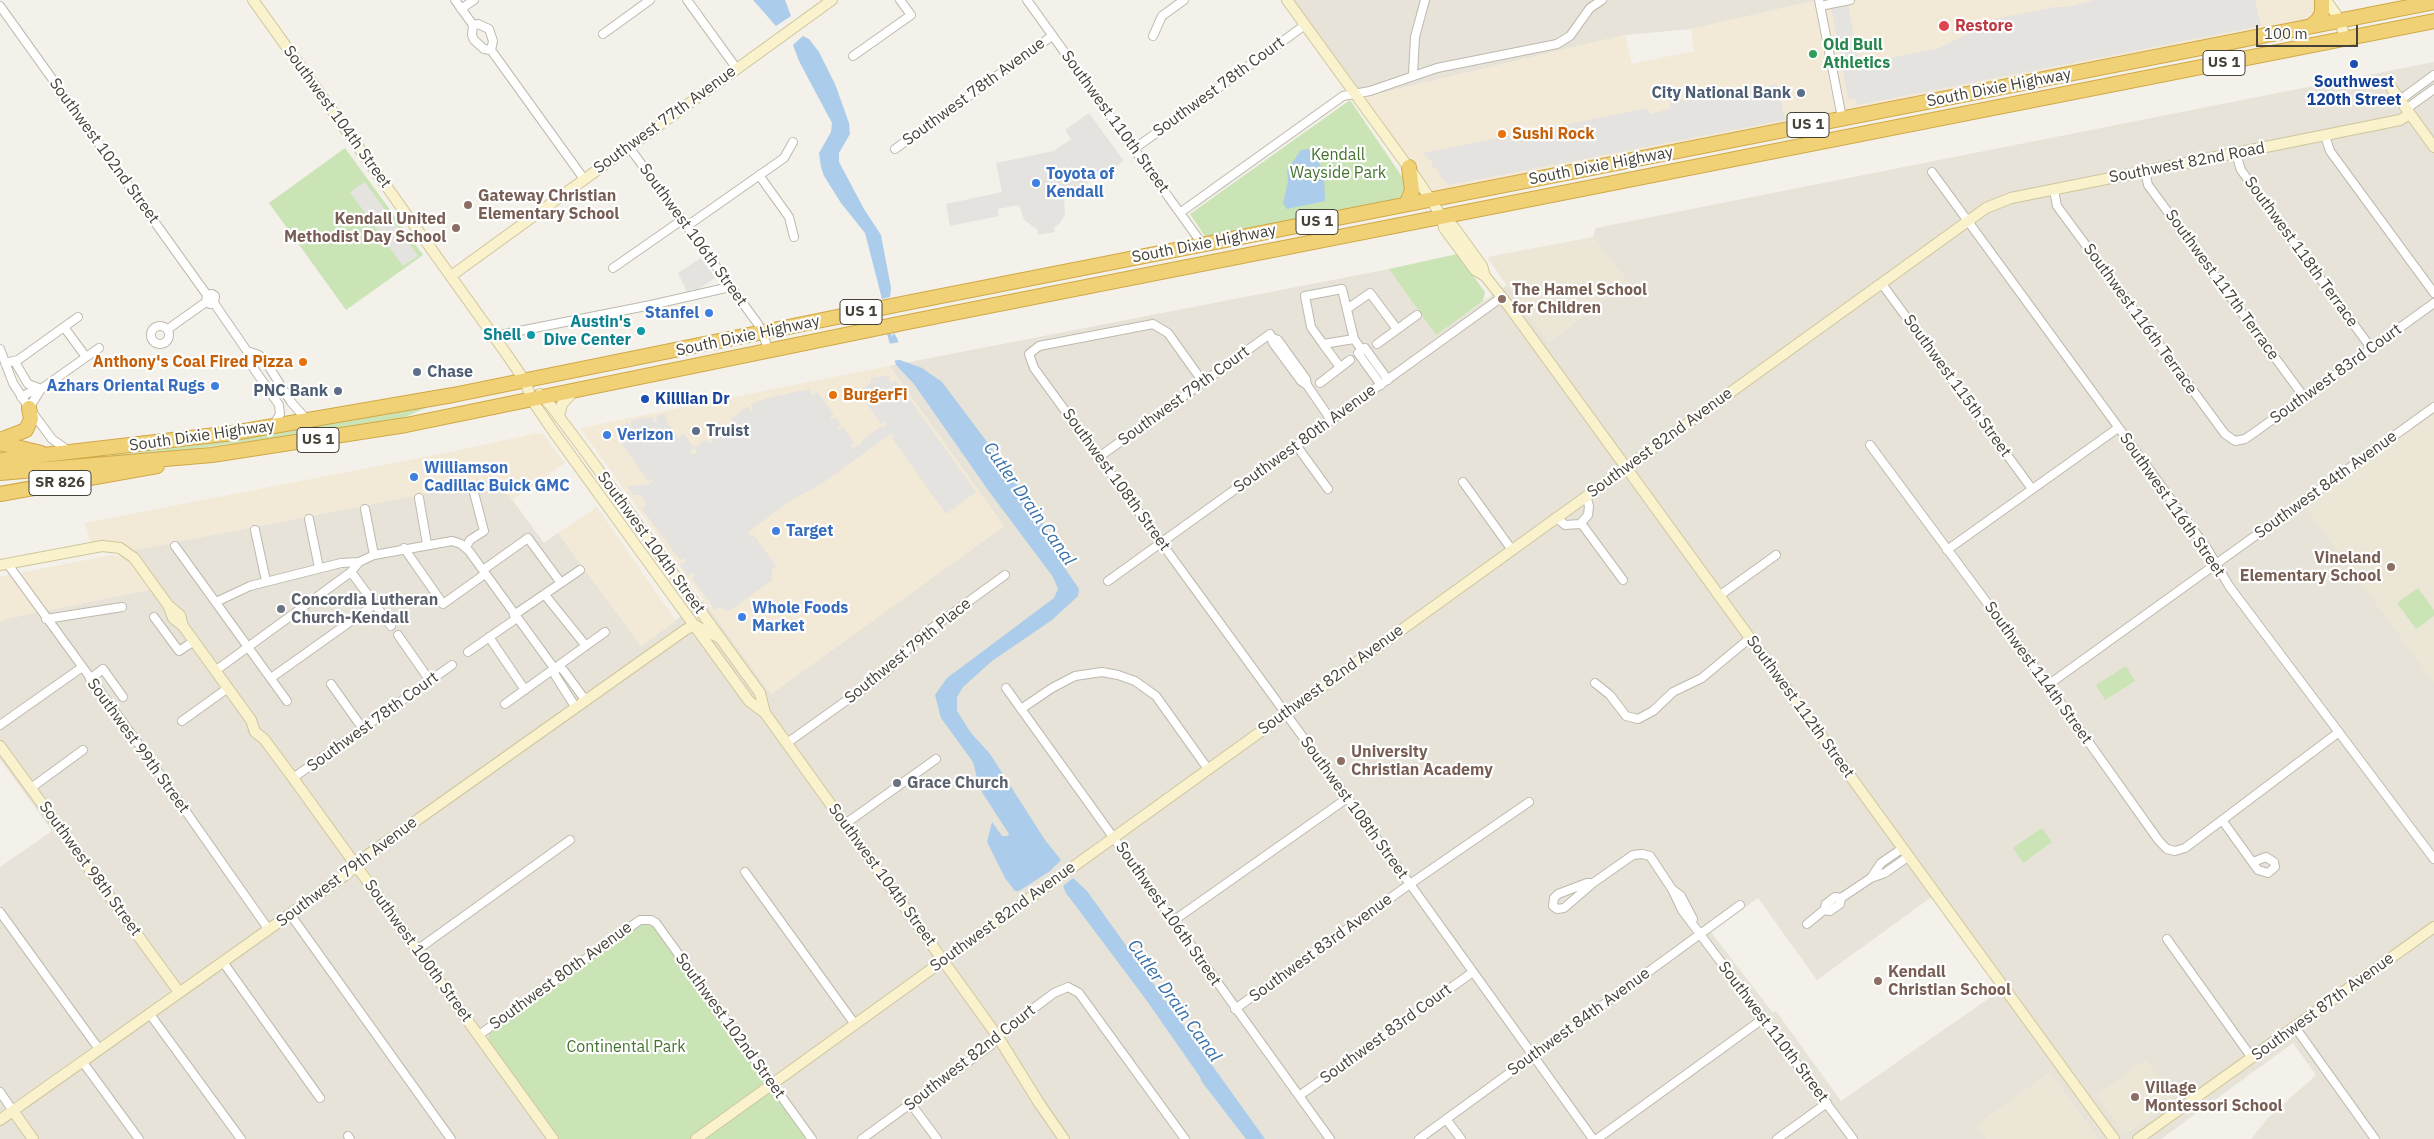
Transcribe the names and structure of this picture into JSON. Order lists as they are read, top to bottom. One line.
{"streets":{"highway":["US 1","South Dixie Highway","SR 826"],"street":["Southwest 78th Court","Southwest 78th Avenue","Southwest 104th Street","Southwest 77th Avenue","Southwest 110th Street","Southwest 102nd Street","Southwest 82nd Road","Southwest 106th Street","Southwest 118th Terrace","Southwest 117th Terrace","Southwest 116th Terrace","Southwest 83rd Court","Southwest 115th Street","Southwest 79th Court","Southwest 80th Avenue","Southwest 82nd Avenue","Southwest 108th Street","Southwest 84th Avenue","Southwest 116th Street","Southwest 79th Place","Southwest 114th Street","Southwest 112th Street","Southwest 99th Street","Southwest 98th Street","Southwest 79th Avenue","Southwest 83rd Avenue","Southwest 100th Street","Southwest 87th Avenue","Southwest 82nd Court"]},"crossings":[["Southwest 78th Court","Southwest 110th Street"],["Southwest 78th Court","Southwest 112th Street"],["Southwest 78th Court","Southwest 100th Street"],["South Dixie Highway","Southwest 104th Street"],["South Dixie Highway","Southwest 110th Street"],["South Dixie Highway","Southwest 102nd Street"],["South Dixie Highway","Southwest 106th Street"],["South Dixie Highway","SR 826"],["South Dixie Highway","Southwest 112th Street"],["Southwest 78th Avenue","Southwest 110th Street"],["Southwest 104th Street","Southwest 77th Avenue"],["Southwest 104th Street","Southwest 82nd Avenue"],["Southwest 104th Street","Southwest 79th Place"],["Southwest 104th Street","Southwest 79th Avenue"],["Southwest 104th Street","Southwest 82nd Court"],["Southwest 77th Avenue","Southwest 106th Street"],["Southwest 110th Street","Southwest 84th Avenue"],["Southwest 102nd Street","Southwest 80th Avenue"],["Southwest 102nd Street","Southwest 82nd Avenue"],["Southwest 82nd Road","Southwest 118th Terrace"],["Southwest 82nd Road","Southwest 117th Terrace"],["Southwest 82nd Road","Southwest 116th Terrace"],["Southwest 82nd Road","Southwest 82nd Avenue"],["Southwest 82nd Road","Southwest 116th Street"],["Southwest 106th Street","Southwest 83rd Court"],["Southwest 106th Street","Southwest 82nd Avenue"],["Southwest 106th Street","Southwest 83rd Avenue"],["Southwest 118th Terrace","Southwest 83rd Court"],["Southwest 117th Terrace","Southwest 83rd Court"],["Southwest 116th Terrace","Southwest 83rd Court"],["Southwest 83rd Court","Southwest 108th Street"],["Southwest 115th Street","Southwest 82nd Avenue"],["Southwest 79th Court","Southwest 80th Avenue"],["Southwest 79th Court","Southwest 108th Street"],["Southwest 80th Avenue","Southwest 108th Street"],["Southwest 80th Avenue","Southwest 112th Street"],["Southwest 80th Avenue","Southwest 100th Street"],["Southwest 82nd Avenue","Southwest 108th Street"],["Southwest 82nd Avenue","Southwest 116th Street"],["Southwest 82nd Avenue","Southwest 112th Street"],["Southwest 108th Street","Southwest 84th Avenue"],["Southwest 108th Street","Southwest 83rd Avenue"],["Southwest 84th Avenue","Southwest 116th Street"],["Southwest 84th Avenue","Southwest 114th Street"],["Southwest 116th Street","Southwest 114th Street"],["Southwest 99th Street","Southwest 79th Avenue"],["Southwest 99th Street","Southwest 100th Street"],["Southwest 98th Street","Southwest 79th Avenue"],["Southwest 79th Avenue","Southwest 100th Street"]],"water":["Cutler Drain Canal"],"parks":["Kendall Wayside Park","Continental Park"],"places":["Restore","Old Bull Athletics","Southwest 120th Street","City National Bank","Sushi Rock","Toyota of Kendall","Gateway Christian Elementary School","Kendall United Methodist Day School","The Hamel School for Children","Stanfel","Austin's Dive Center","Shell","Anthony's Coal Fired Pizza","Chase","Azhars Oriental Rugs","PNC Bank","BurgerFi","Killlian Dr","Truist","Verizon","Williamson Cadillac Buick GMC","Target","Vineland Elementary School","Concordia Lutheran Church-Kendall","Whole Foods Market","University Christian Academy","Grace Church","Kendall Christian School","Village Montessori School"],"scale_bar":"100 m"}
